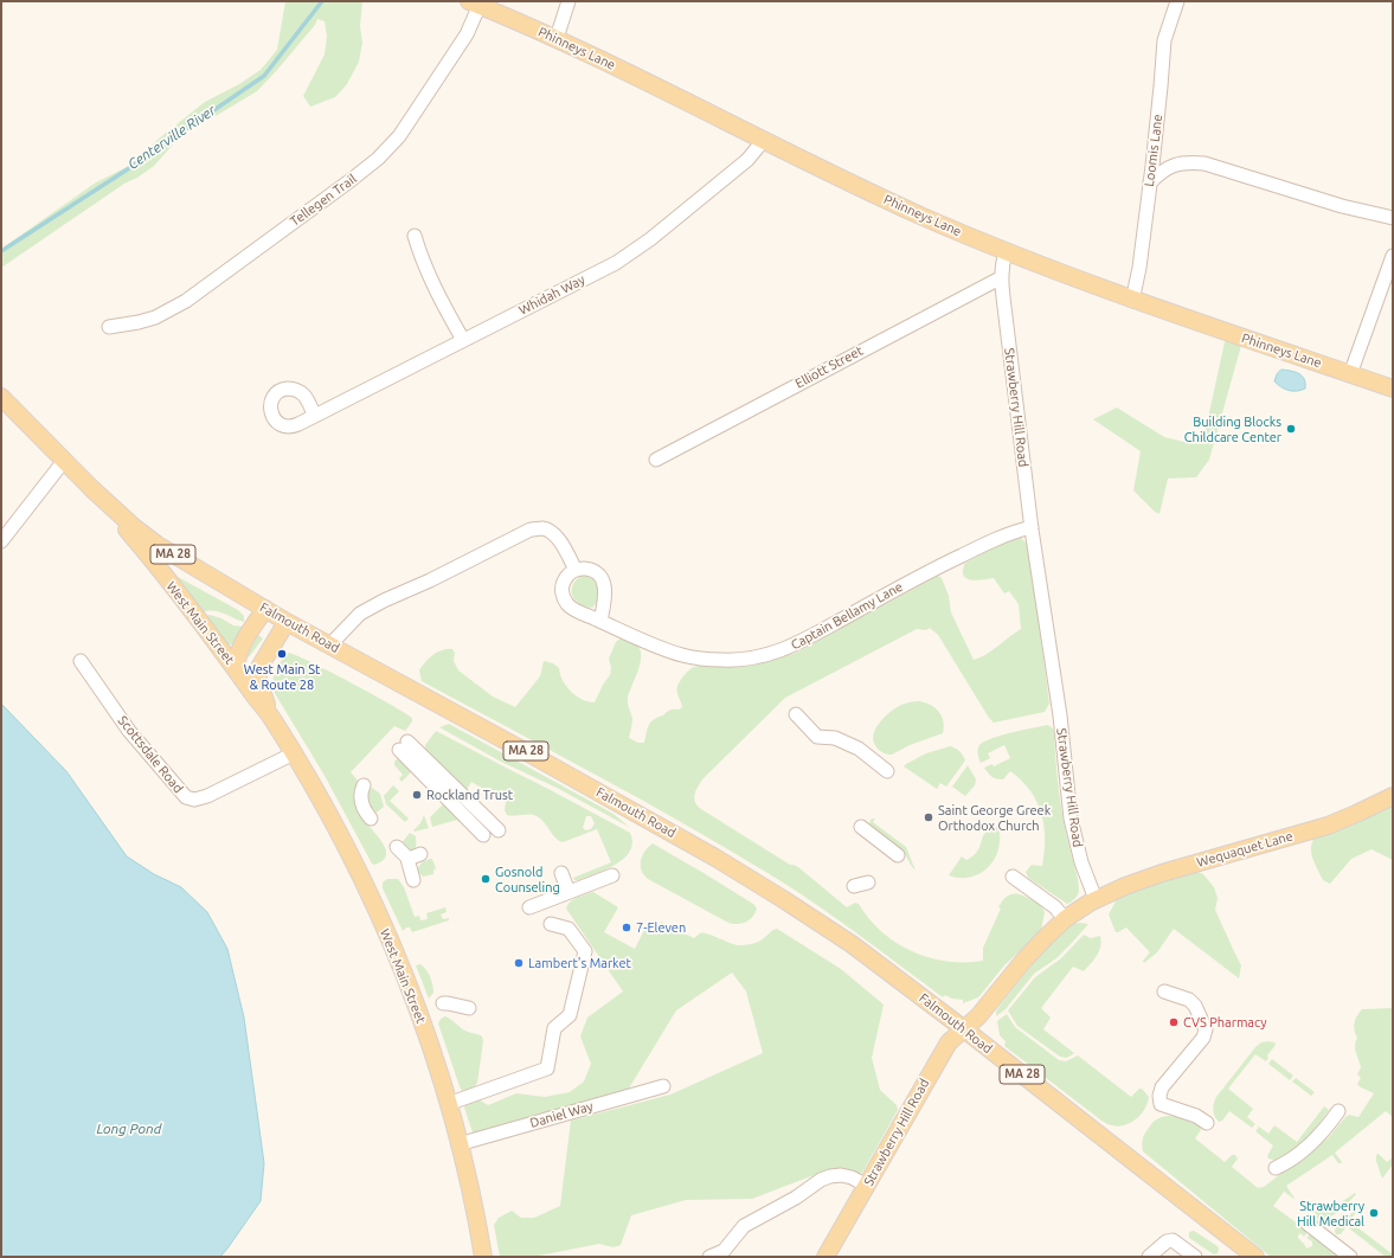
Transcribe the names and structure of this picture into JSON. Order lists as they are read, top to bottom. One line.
{"streets":{"main road":["Phinneys Lane","Strawberry Hill Road","MA 28","West Main Street","Falmouth Road","Wequaquet Lane"],"street":["Loomis Lane","Tellegen Trail","Whidah Way","Elliott Street","Captain Bellamy Lane","Scottsdale Road","Daniel Way"]},"crossings":[["Phinneys Lane","Loomis Lane"],["Phinneys Lane","Tellegen Trail"],["Phinneys Lane","Whidah Way"],["Phinneys Lane","Strawberry Hill Road"],["Elliott Street","Strawberry Hill Road"],["Strawberry Hill Road","Captain Bellamy Lane"],["Strawberry Hill Road","Falmouth Road"],["Strawberry Hill Road","Wequaquet Lane"],["West Main Street","Falmouth Road"],["West Main Street","Scottsdale Road"],["West Main Street","Daniel Way"]],"water":["Centerville River","Long Pond"],"places":["Building Blocks Childcare Center","West Main St & Route 28","Rockland Trust","Saint George Greek Orthodox Church","Gosnold Counseling","7-Eleven","Lambert's Market","CVS Pharmacy","Strawberry Hill Medical"]}
